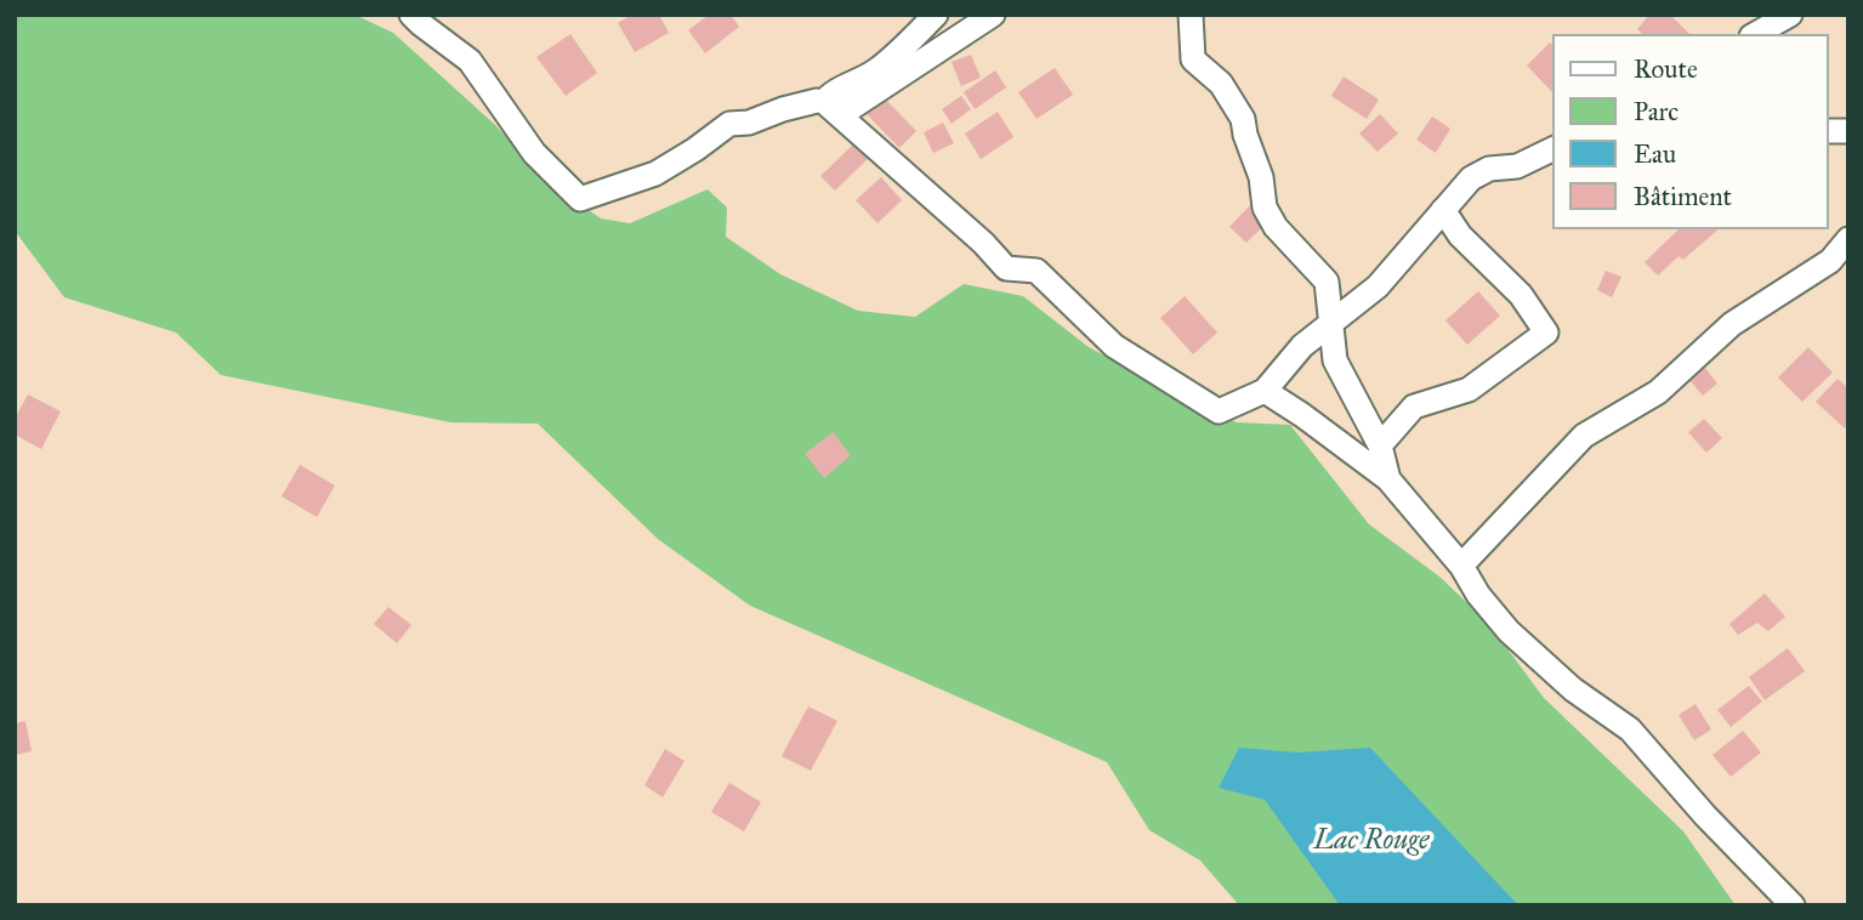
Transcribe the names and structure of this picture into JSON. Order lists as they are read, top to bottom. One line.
{"water":["Lac Rouge"],"legend":["Route","Parc","Eau","Bâtiment"]}
